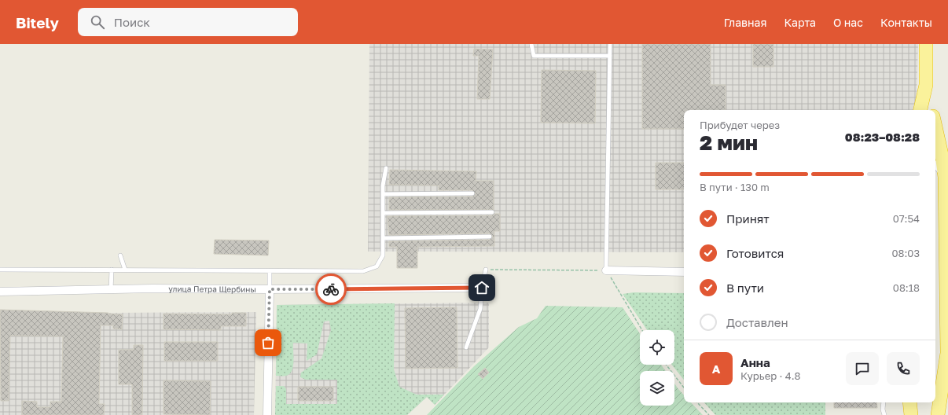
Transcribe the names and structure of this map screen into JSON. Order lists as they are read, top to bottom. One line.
{"streets":{"street":["улица Петра Щербины"]},"page":{"header":"Bitely","search":"Поиск","nav":["Главная","Карта","О нас","Контакты"],"heading":["2 мин","Прибудет через","08:23–08:28"],"panel":["Анна","Курьер · 4.8"],"bar":"В пути · 130 m","list":[["Принят","07:54"],["Готовится","08:03"],["В пути","08:18"],"Доставлен"],"round":"А"}}
